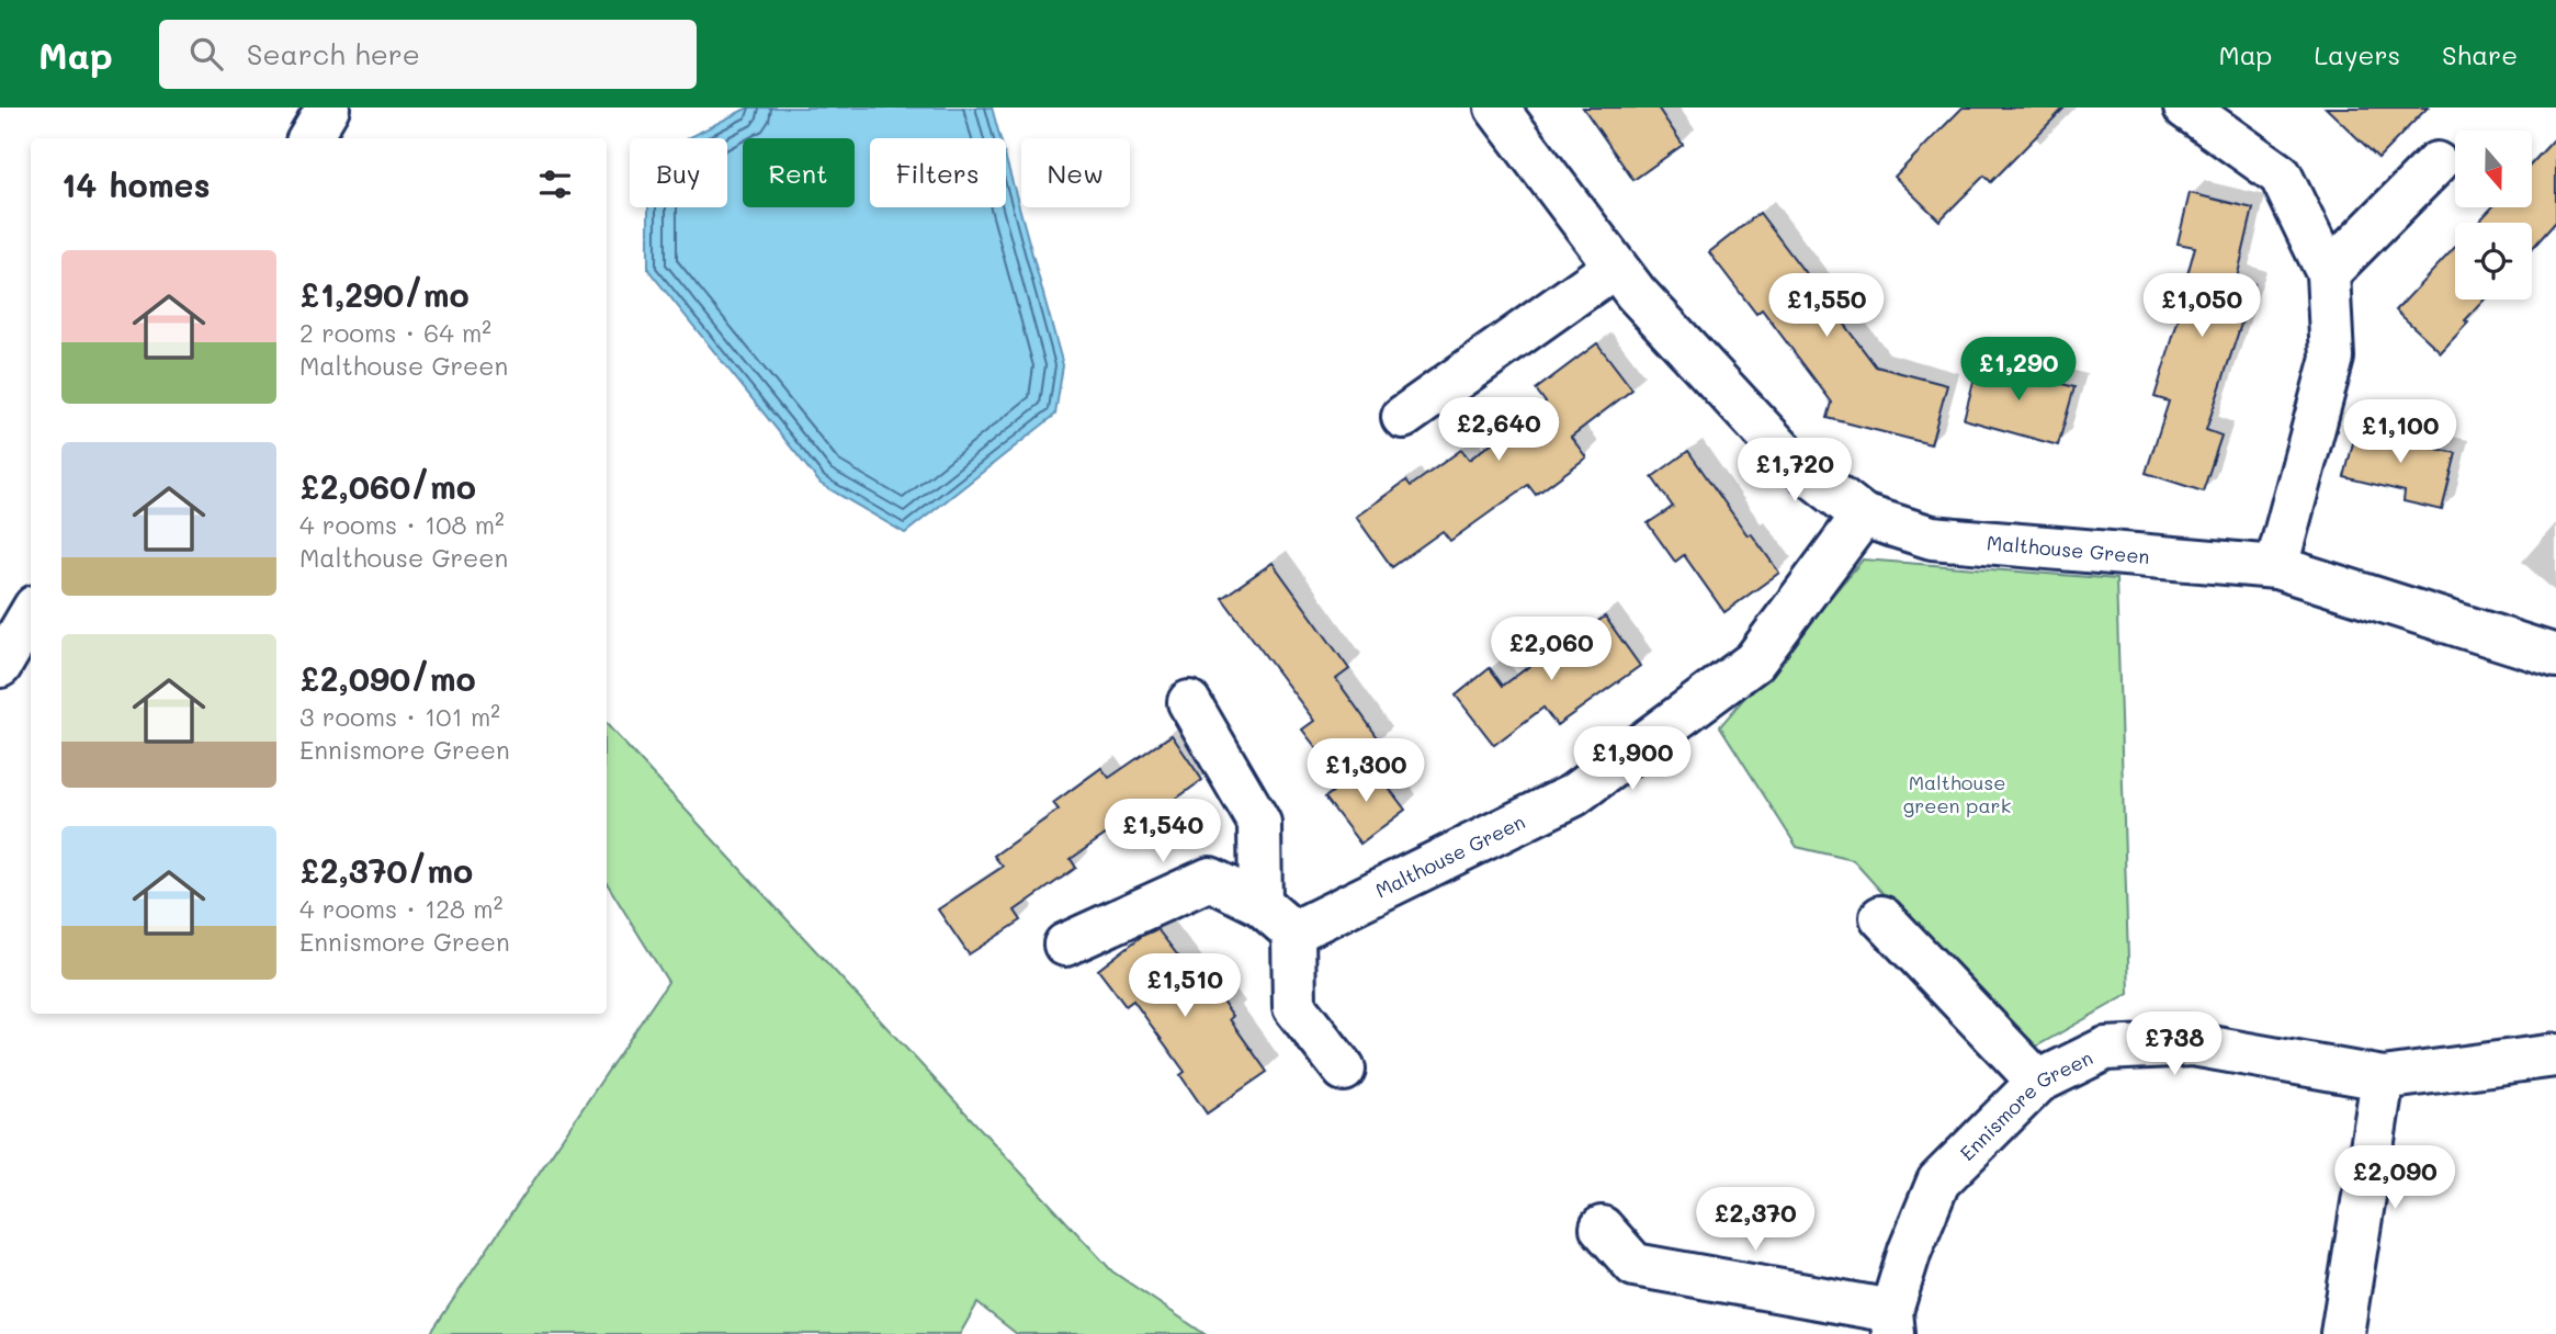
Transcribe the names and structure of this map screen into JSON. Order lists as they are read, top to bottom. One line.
{"streets":{"street":["Malthouse Green","Ennismore Green"]},"parks":["Malthouse green park"],"north":"bottom","page":{"header":"Map","search":"Search here","nav":["Map","Layers","Share"],"chip":["Buy","Rent","Filters","New"],"heading":"14 homes","list":[{"name":"£1,290/mo","note":"2 rooms · 64 m² · Malthouse Green"},{"name":"£2,060/mo","note":"4 rooms · 108 m² · Malthouse Green"},{"name":"£2,090/mo","note":"3 rooms · 101 m² · Ennismore Green"},{"name":"£2,370/mo","note":"4 rooms · 128 m² · Ennismore Green"}],"price":["£1,550","£1,050","£1,290","£2,640","£1,100","£1,720","£2,060","£1,900","£1,300","£1,540","£1,510","£738","£2,090","£2,370"]}}
